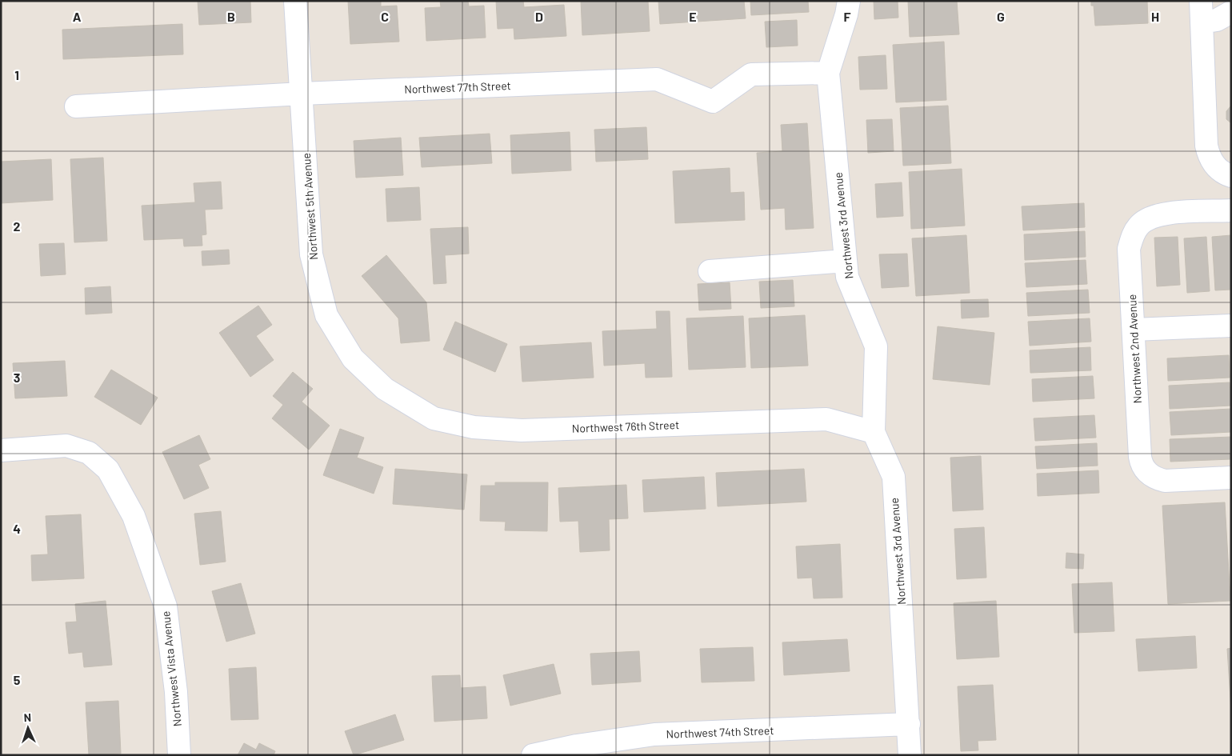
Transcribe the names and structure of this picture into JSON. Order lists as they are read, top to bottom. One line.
{"streets":{"street":["Northwest 77th Street","Northwest 5th Avenue","Northwest 3rd Avenue","Northwest 2nd Avenue","Northwest 76th Street","Northwest Vista Avenue","Northwest 74th Street"]},"crossings":[["Northwest 77th Street","Northwest 5th Avenue"],["Northwest 77th Street","Northwest 3rd Avenue"],["Northwest 5th Avenue","Northwest 76th Street"],["Northwest 3rd Avenue","Northwest 76th Street"],["Northwest 3rd Avenue","Northwest 74th Street"]],"north":"top","grid":{"columns":["A","B","C","D","E","F","G","H"],"rows":["1","2","3","4","5"]}}
